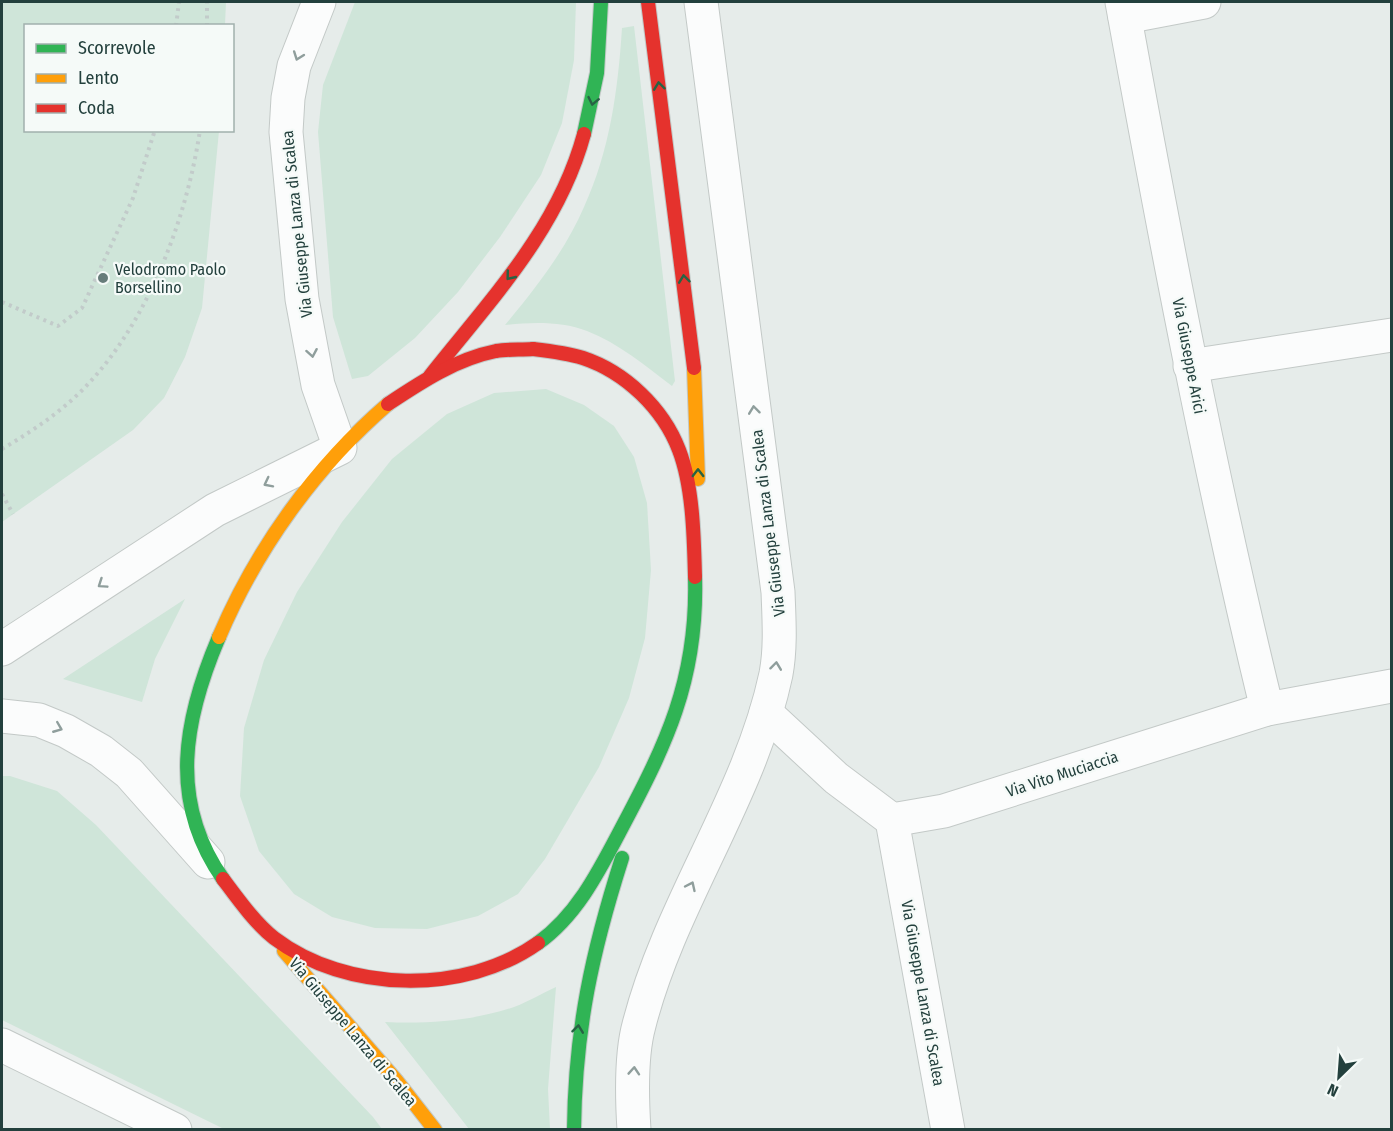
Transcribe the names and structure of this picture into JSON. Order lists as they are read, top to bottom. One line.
{"streets":{"street":["Via Giuseppe Lanza di Scalea","Via Giuseppe Arici","Via Vito Muciaccia"]},"crossings":[["Via Giuseppe Lanza di Scalea","Via Vito Muciaccia"],["Via Giuseppe Arici","Via Vito Muciaccia"]],"places":["Velodromo Paolo Borsellino"],"legend":["Scorrevole","Lento","Coda"],"north":"bottom left"}
